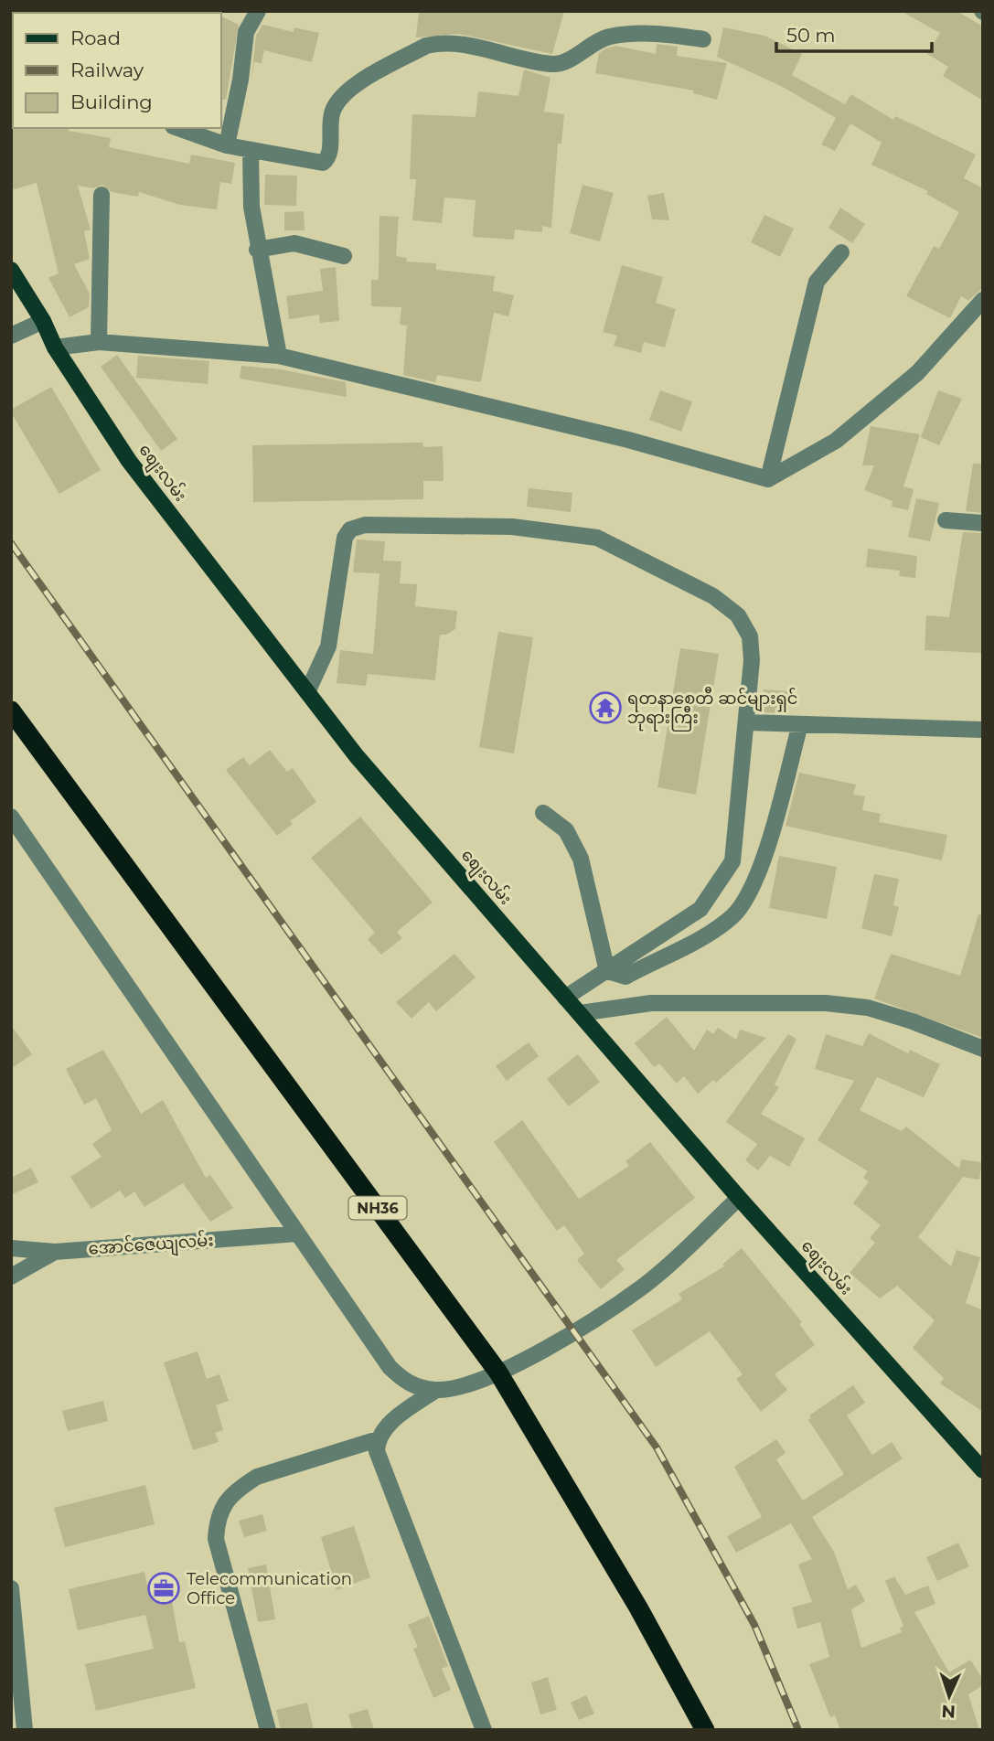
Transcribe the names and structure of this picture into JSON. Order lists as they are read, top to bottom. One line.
{"streets":{"highway":["NH36"],"main road":["စျေးလမ်း"],"street":["အောင်ဇေယျလမ်း"]},"places":{"temple":["ရတနာစေတီ ဆင်များရှင် ဘုရားကြီး"],"office":["Telecommunication Office"]},"legend":["Road","Railway","Building"],"scale_bar":"50 m","north":"bottom"}
